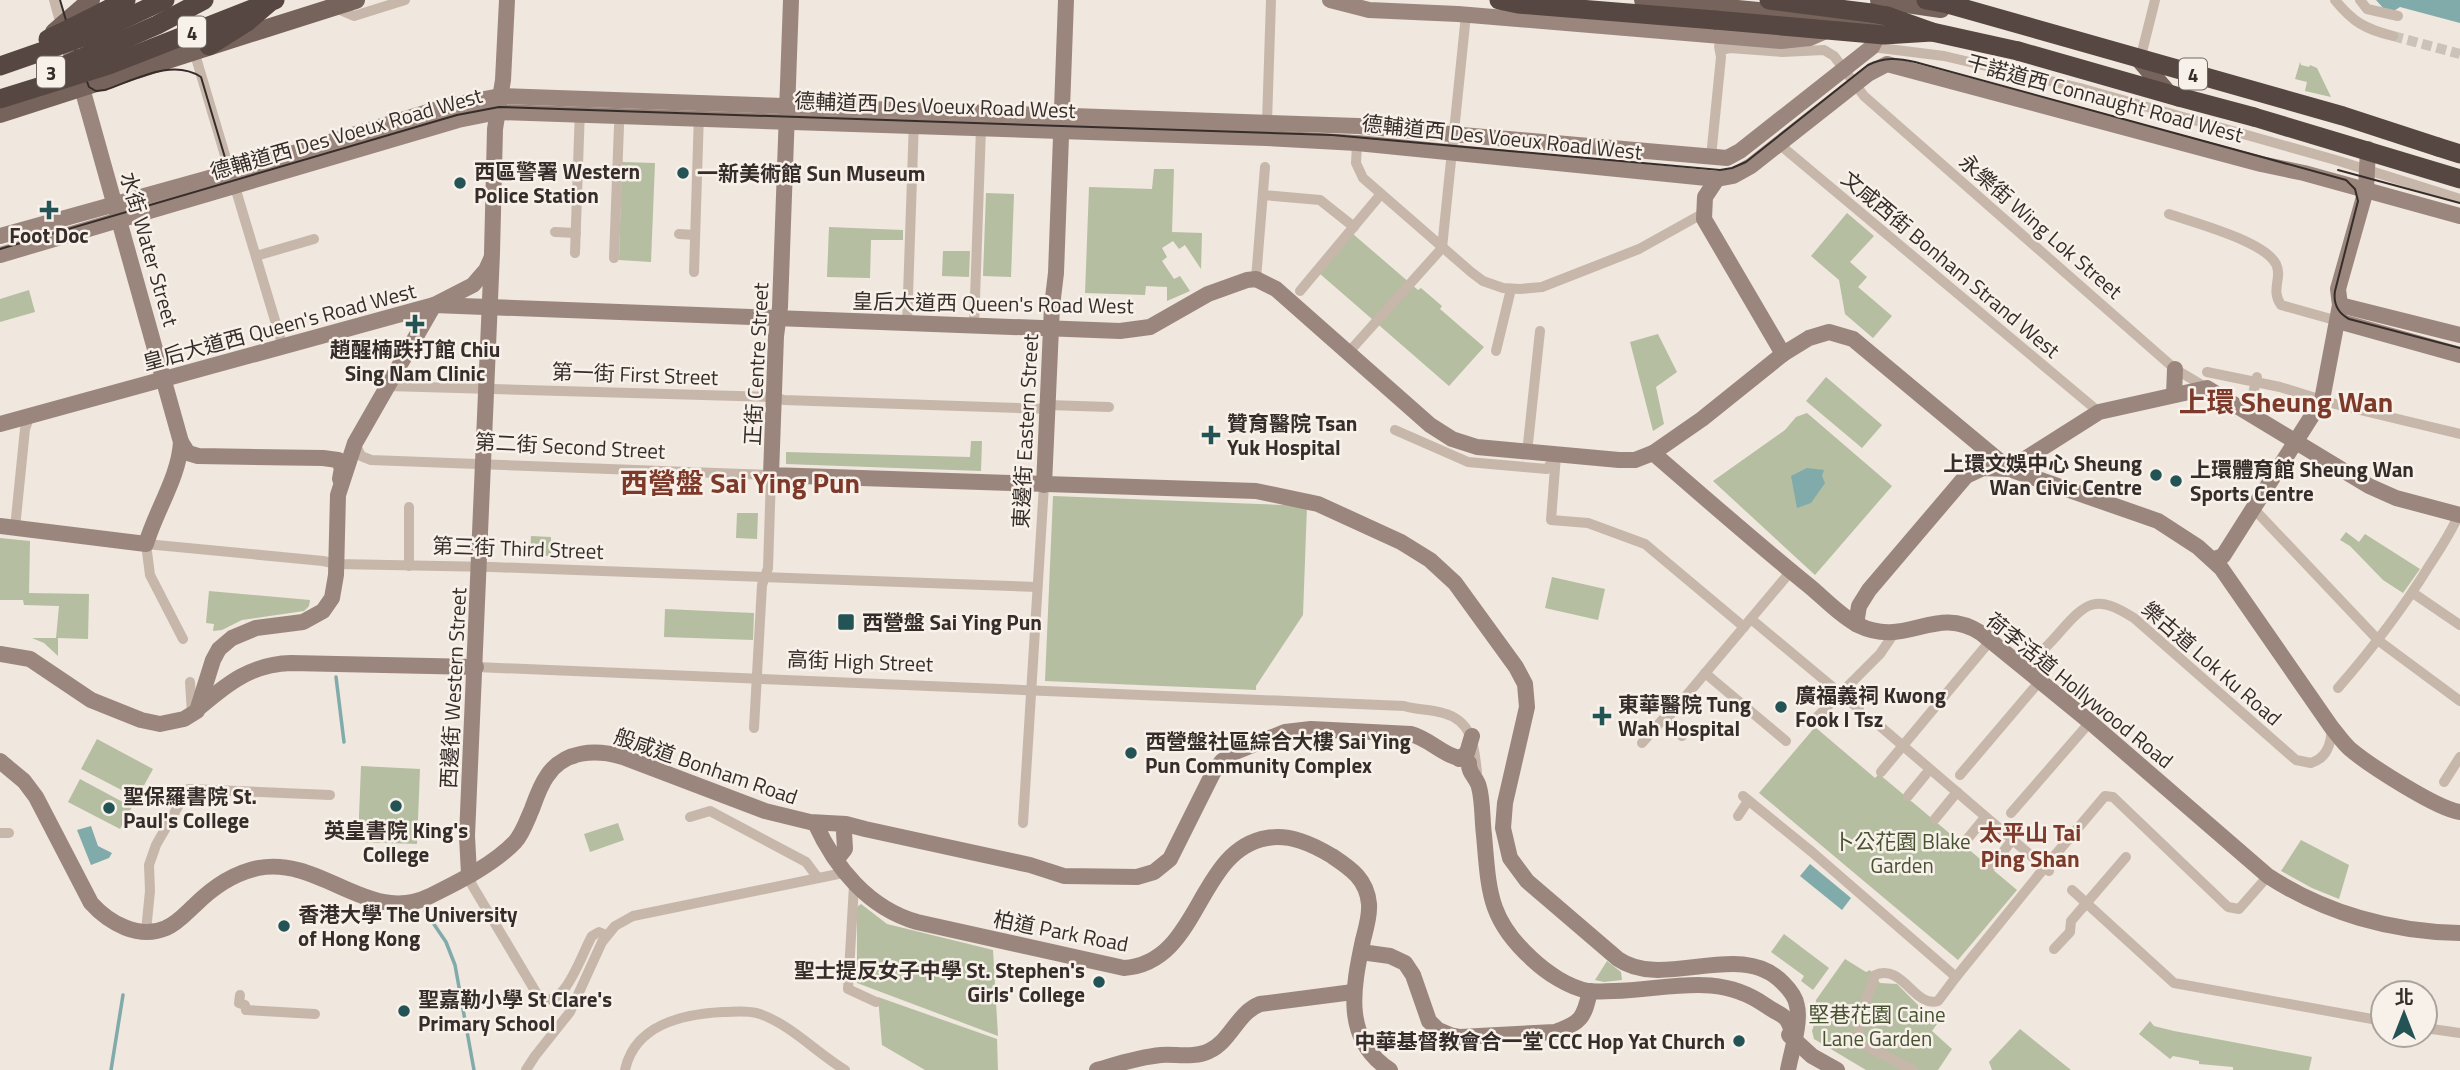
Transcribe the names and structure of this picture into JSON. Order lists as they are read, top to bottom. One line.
{"streets":{"highway":["4","3"],"main road":["干諾道西 Connaught Road West","德輔道西 Des Voeux Road West","水街 Water Street","皇后大道西 Queen's Road West","正街 Centre Street","東邊街 Eastern Street","第二街 Second Street","第三街 Third Street","高街 High Street","西邊街 Western Street","荷李活道 Hollywood Road","般咸道 Bonham Road","柏道 Park Road"],"street":["永樂街 Wing Lok Street","文咸西街 Bonham Strand West","第一街 First Street","樂古道 Lok Ku Road"]},"crossings":[["4","3"],["4","干諾道西 Connaught Road West"],["干諾道西 Connaught Road West","德輔道西 Des Voeux Road West"],["干諾道西 Connaught Road West","永樂街 Wing Lok Street"],["德輔道西 Des Voeux Road West","永樂街 Wing Lok Street"],["德輔道西 Des Voeux Road West","水街 Water Street"],["德輔道西 Des Voeux Road West","文咸西街 Bonham Strand West"],["德輔道西 Des Voeux Road West","正街 Centre Street"],["德輔道西 Des Voeux Road West","東邊街 Eastern Street"],["德輔道西 Des Voeux Road West","西邊街 Western Street"],["水街 Water Street","皇后大道西 Queen's Road West"],["水街 Water Street","第三街 Third Street"],["皇后大道西 Queen's Road West","正街 Centre Street"],["皇后大道西 Queen's Road West","東邊街 Eastern Street"],["皇后大道西 Queen's Road West","西邊街 Western Street"],["正街 Centre Street","第一街 First Street"],["正街 Centre Street","第二街 Second Street"],["正街 Centre Street","第三街 Third Street"],["正街 Centre Street","高街 High Street"],["第一街 First Street","東邊街 Eastern Street"],["第一街 First Street","西邊街 Western Street"],["東邊街 Eastern Street","第二街 Second Street"],["東邊街 Eastern Street","第三街 Third Street"],["東邊街 Eastern Street","高街 High Street"],["第二街 Second Street","西邊街 Western Street"],["第三街 Third Street","西邊街 Western Street"],["高街 High Street","西邊街 Western Street"],["樂古道 Lok Ku Road","荷李活道 Hollywood Road"],["西邊街 Western Street","般咸道 Bonham Road"],["般咸道 Bonham Road","柏道 Park Road"]],"districts":["上環 Sheung Wan","西營盤 Sai Ying Pun","太平山 Tai Ping Shan"],"parks":["卜公花園 Blake Garden","堅巷花園 Caine Lane Garden"],"places":{"other":["一新美術館 Sun Museum","西區警署 Western Police Station","上環文娛中心 Sheung Wan Civic Centre","上環體育館 Sheung Wan Sports Centre","廣福義祠 Kwong Fook I Tsz","西營盤社區綜合大樓 Sai Ying Pun Community Complex","英皇書院 King's College","聖保羅書院 St. Paul's College","香港大學 The University of Hong Kong","聖士提反女子中學 St. Stephen's Girls' College","聖嘉勒小學 St Clare's Primary School","中華基督教會合一堂 CCC Hop Yat Church"],"health":["Foot Doc","趙醒楠跌打館 Chiu Sing Nam Clinic","贊育醫院 Tsan Yuk Hospital","東華醫院 Tung Wah Hospital"],"transit":["西營盤 Sai Ying Pun"]},"north":"top"}
